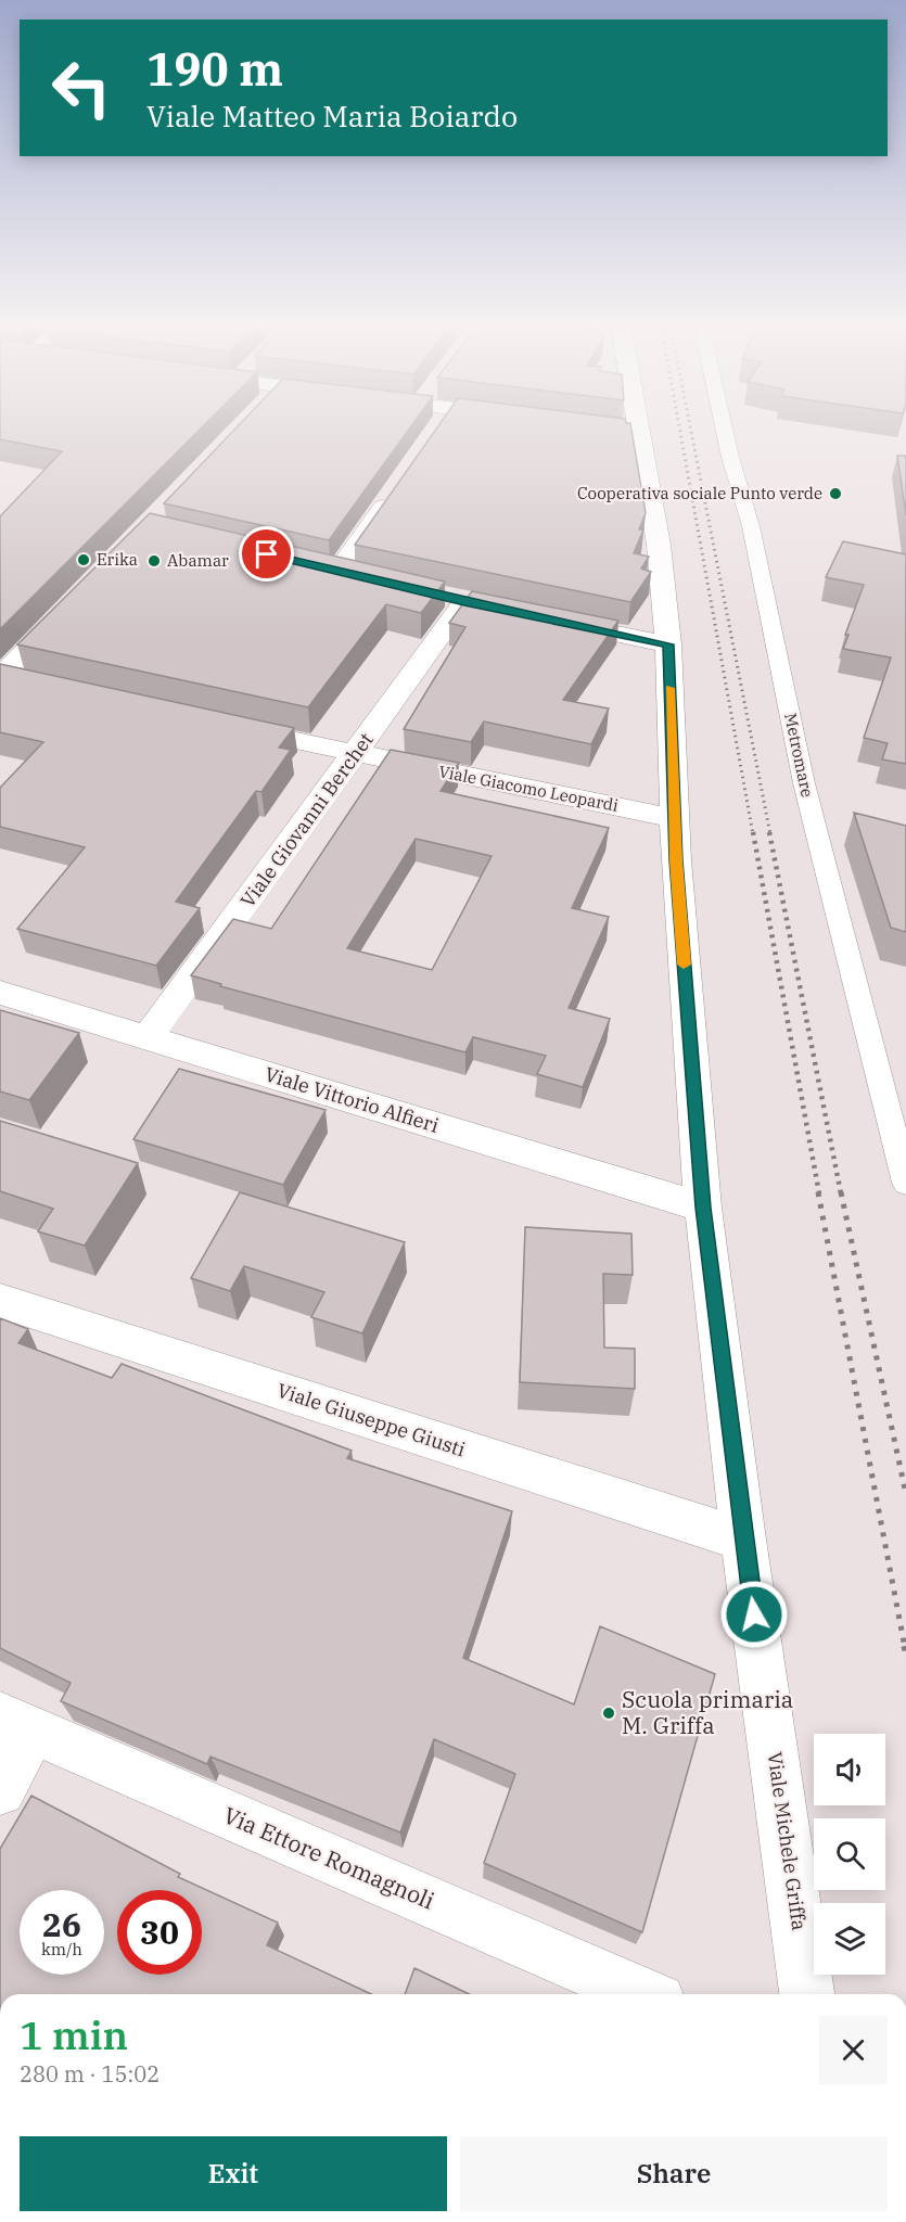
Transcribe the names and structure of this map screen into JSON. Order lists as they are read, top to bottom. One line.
{"streets":{"street":["Viale Giacomo Leopardi","Viale Giovanni Berchet","Viale Vittorio Alfieri","Viale Giuseppe Giusti","Viale Michele Griffa","Via Ettore Romagnoli"],"lane":["Metromare"]},"crossings":[["Viale Giacomo Leopardi","Viale Giovanni Berchet"],["Viale Giacomo Leopardi","Viale Michele Griffa"],["Viale Giovanni Berchet","Viale Vittorio Alfieri"],["Viale Vittorio Alfieri","Viale Michele Griffa"],["Viale Giuseppe Giusti","Viale Michele Griffa"]],"places":["Cooperativa sociale Punto verde","Erika","Abamar","Scuola primaria M. Griffa"],"page":{"turn":["190 m","Viale Matteo Maria Boiardo"],"speed":"26 km/h","limit":"30","heading":["1 min","280 m · 15:02"],"buttons":["Exit","Share"]}}
